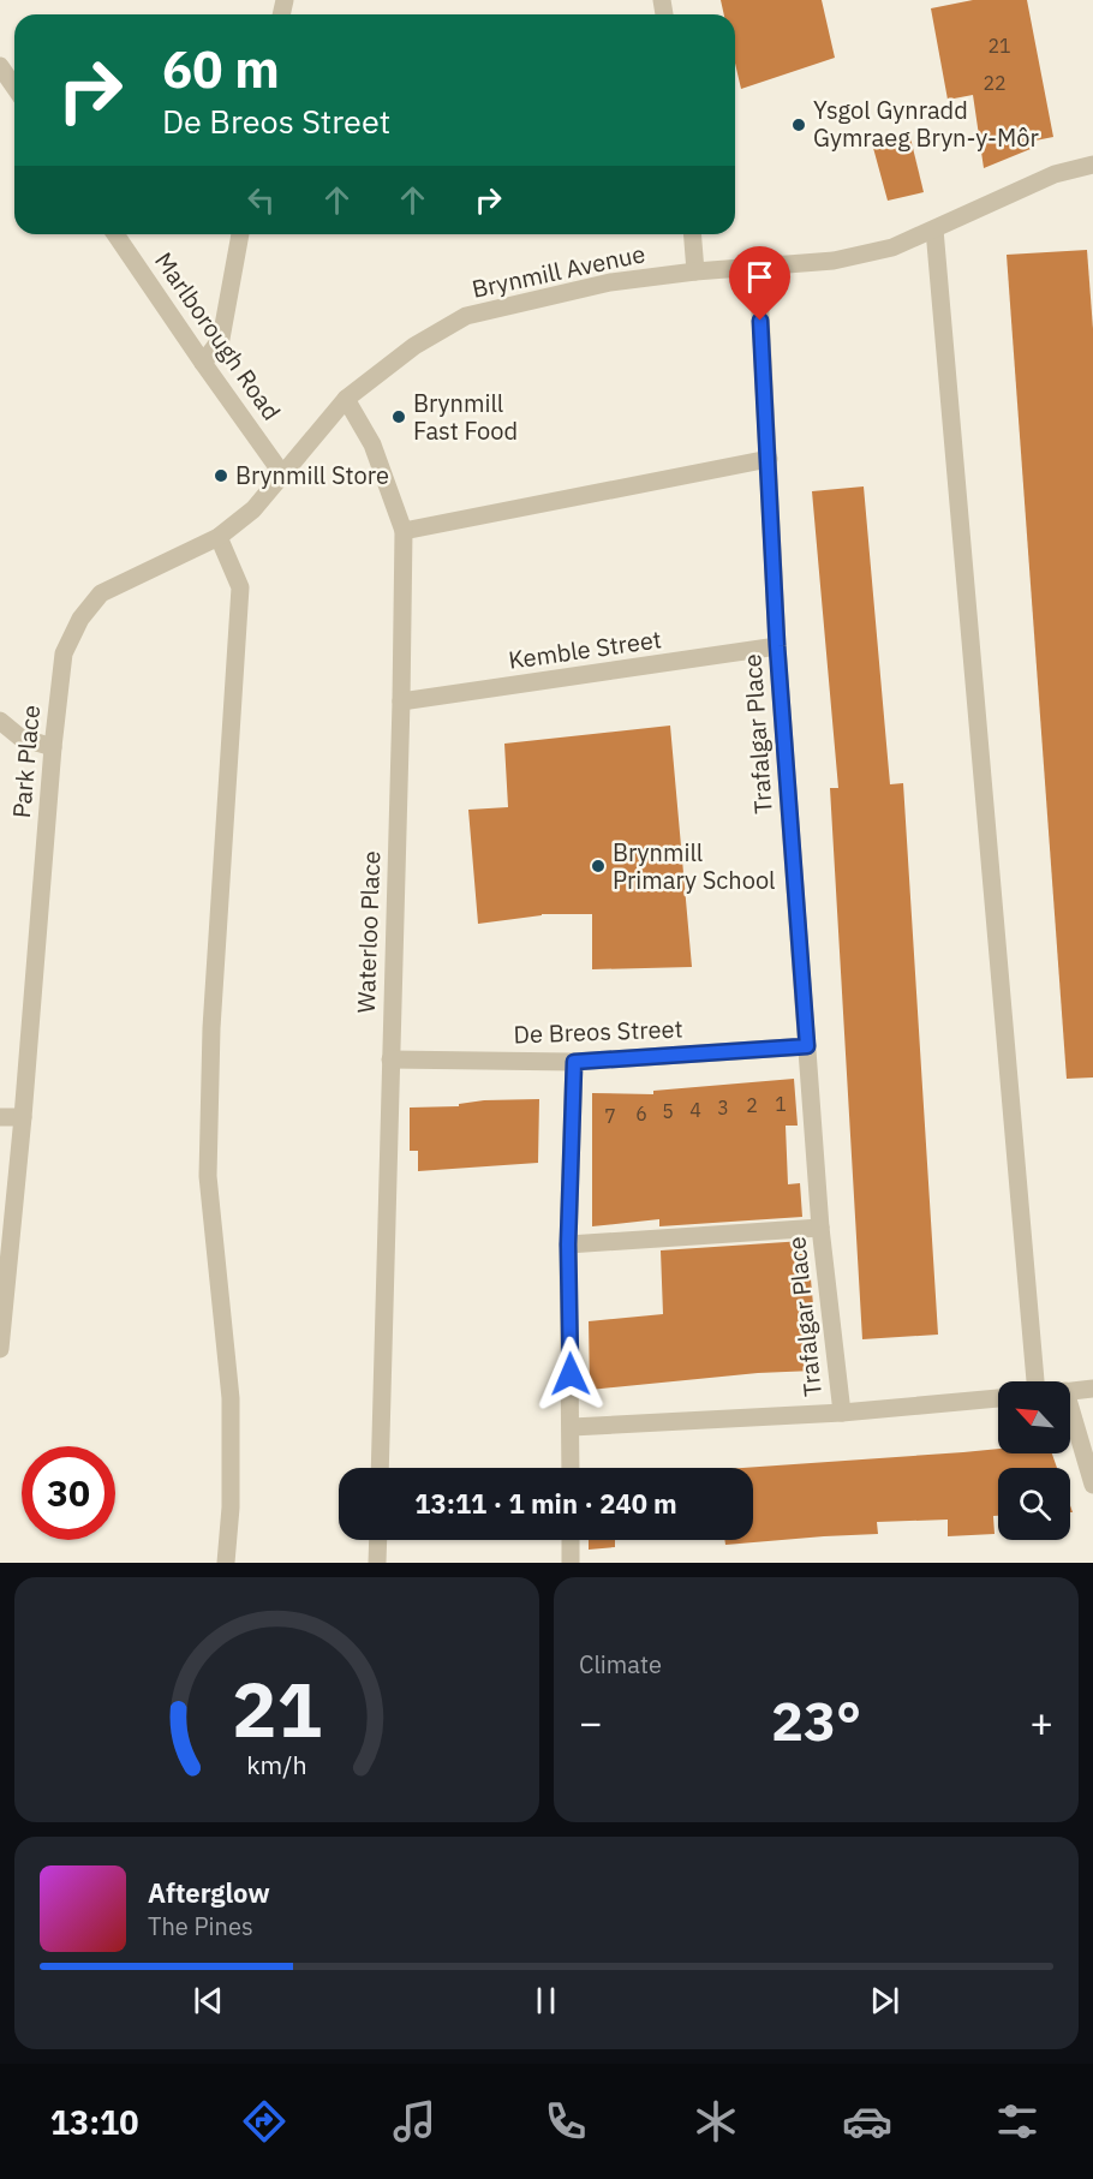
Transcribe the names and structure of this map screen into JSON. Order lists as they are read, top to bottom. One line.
{"streets":{"street":["Brynmill Avenue","Marlborough Road","Kemble Street","Trafalgar Place","Park Place","Waterloo Place","De Breos Street"]},"crossings":[["Brynmill Avenue","Marlborough Road"],["Brynmill Avenue","Trafalgar Place"],["Brynmill Avenue","Park Place"],["Brynmill Avenue","Waterloo Place"],["Kemble Street","Trafalgar Place"],["Kemble Street","Waterloo Place"],["Trafalgar Place","De Breos Street"],["Waterloo Place","De Breos Street"]],"places":["Ysgol Gynradd Gymraeg Bryn-y-Môr","Brynmill Fast Food","Brynmill Store","Brynmill Primary School"],"house_numbers":["21","22","1","2","3","4","5","6","7"],"north":"top left","page":{"turn":["60 m","De Breos Street"],"limit":"30","trip":"13:11 · 1 min · 240 m","tile":"Climate","heat":["−","23°","+"],"song":["Afterglow","The Pines"],"tabs":"13:10","gauge":["21","km/h"]}}
